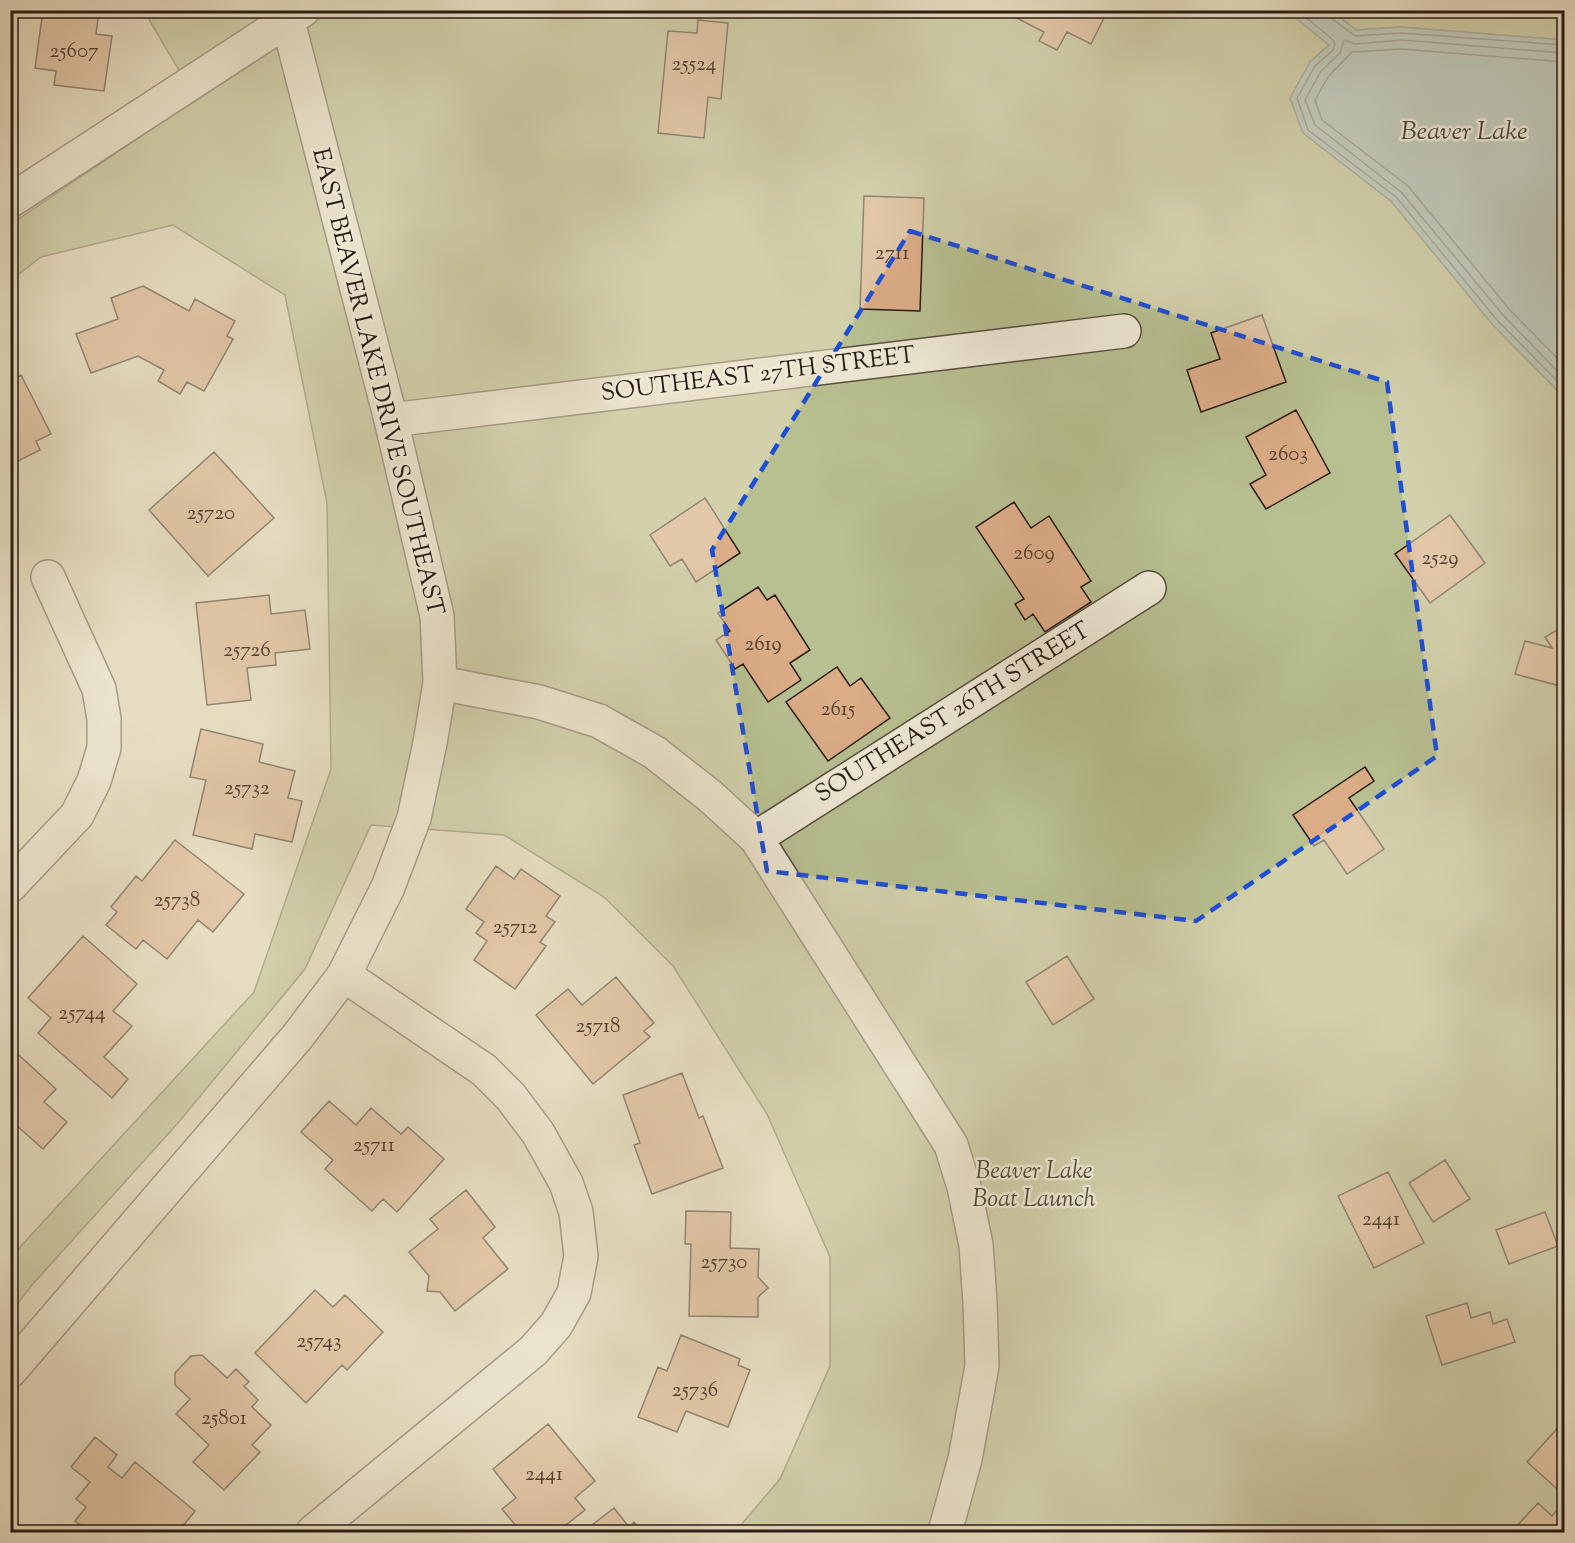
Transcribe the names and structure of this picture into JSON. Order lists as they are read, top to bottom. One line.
{"streets":{"street":["SOUTHEAST 27TH STREET","EAST BEAVER LAKE DRIVE SOUTHEAST","SOUTHEAST 26TH STREET"]},"crossings":[["SOUTHEAST 27TH STREET","EAST BEAVER LAKE DRIVE SOUTHEAST"]],"water":["Beaver Lake"],"parks":["Beaver Lake Boat Launch"],"house_numbers":["25607","25524","2711","2603","25720","2609","2529","2619","25726","2615","25732","25738","25712","25744","25718","25711","2441","25730","25743","25736","25801","2441"]}
